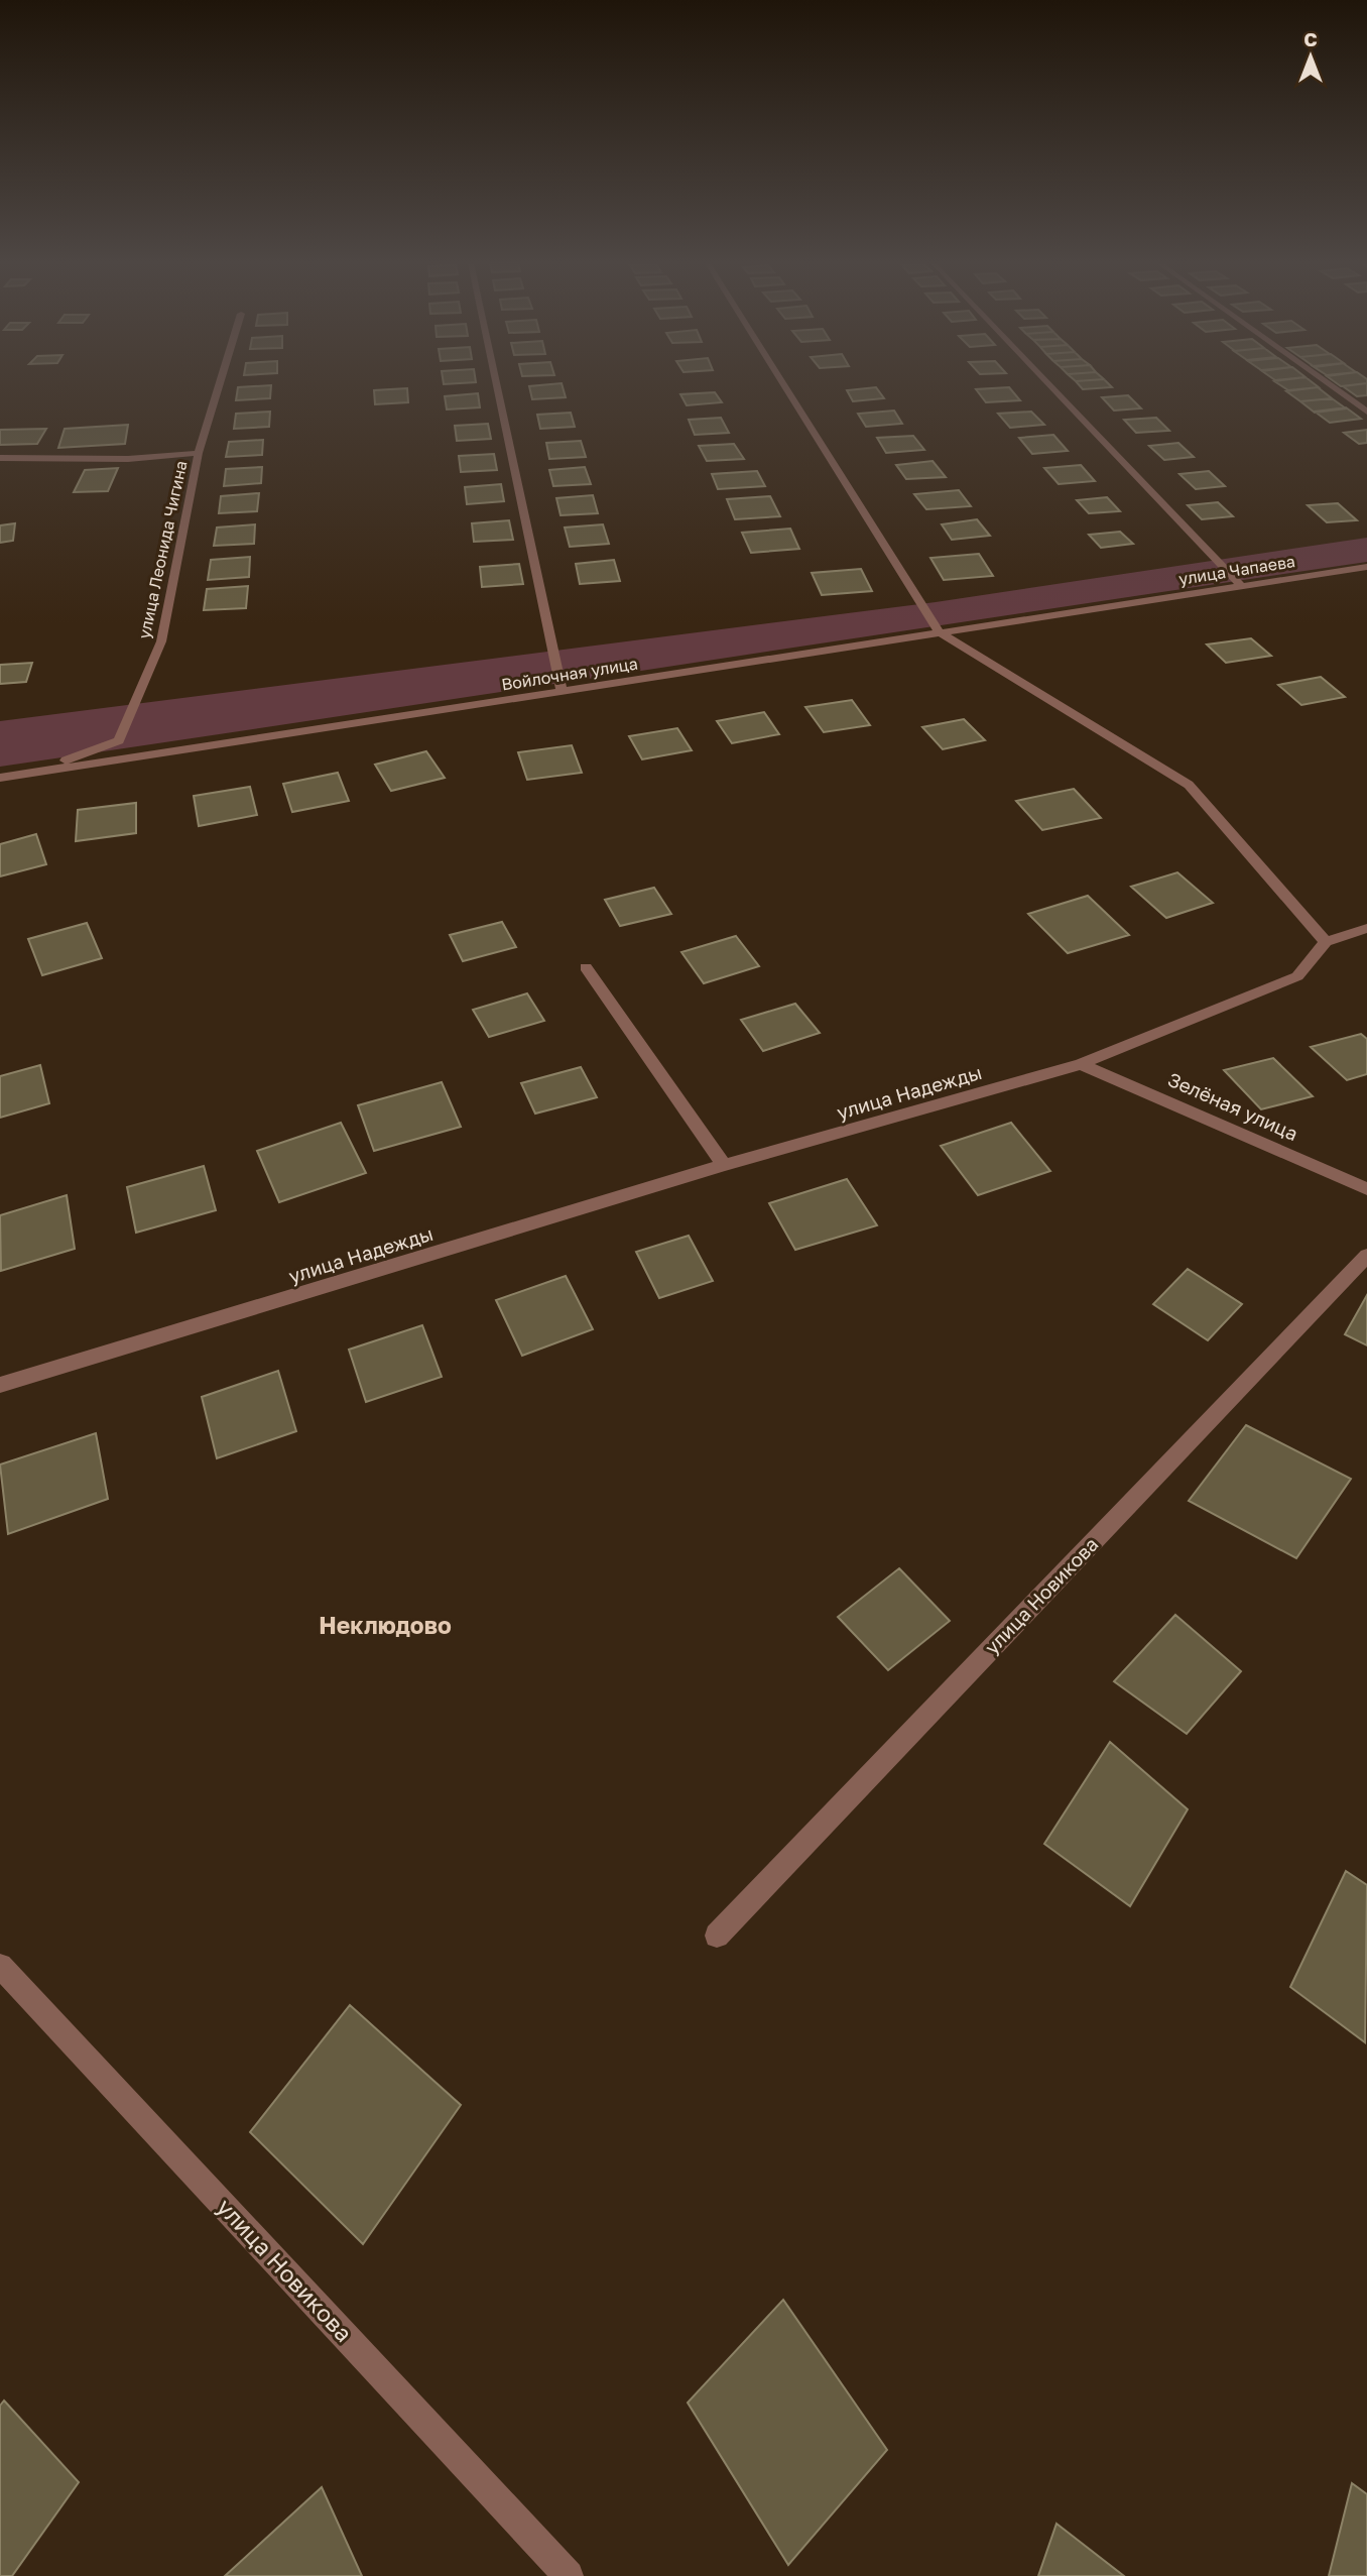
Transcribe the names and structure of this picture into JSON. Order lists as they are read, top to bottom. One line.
{"streets":{"street":["улица Леонида Чигина","улица Чапаева","Войлочная улица","улица Надежды","Зелёная улица","улица Новикова"]},"crossings":[["улица Леонида Чигина","Войлочная улица"],["улица Чапаева","Войлочная улица"],["улица Надежды","Зелёная улица"]],"districts":["Неклюдово"],"north":"top"}
